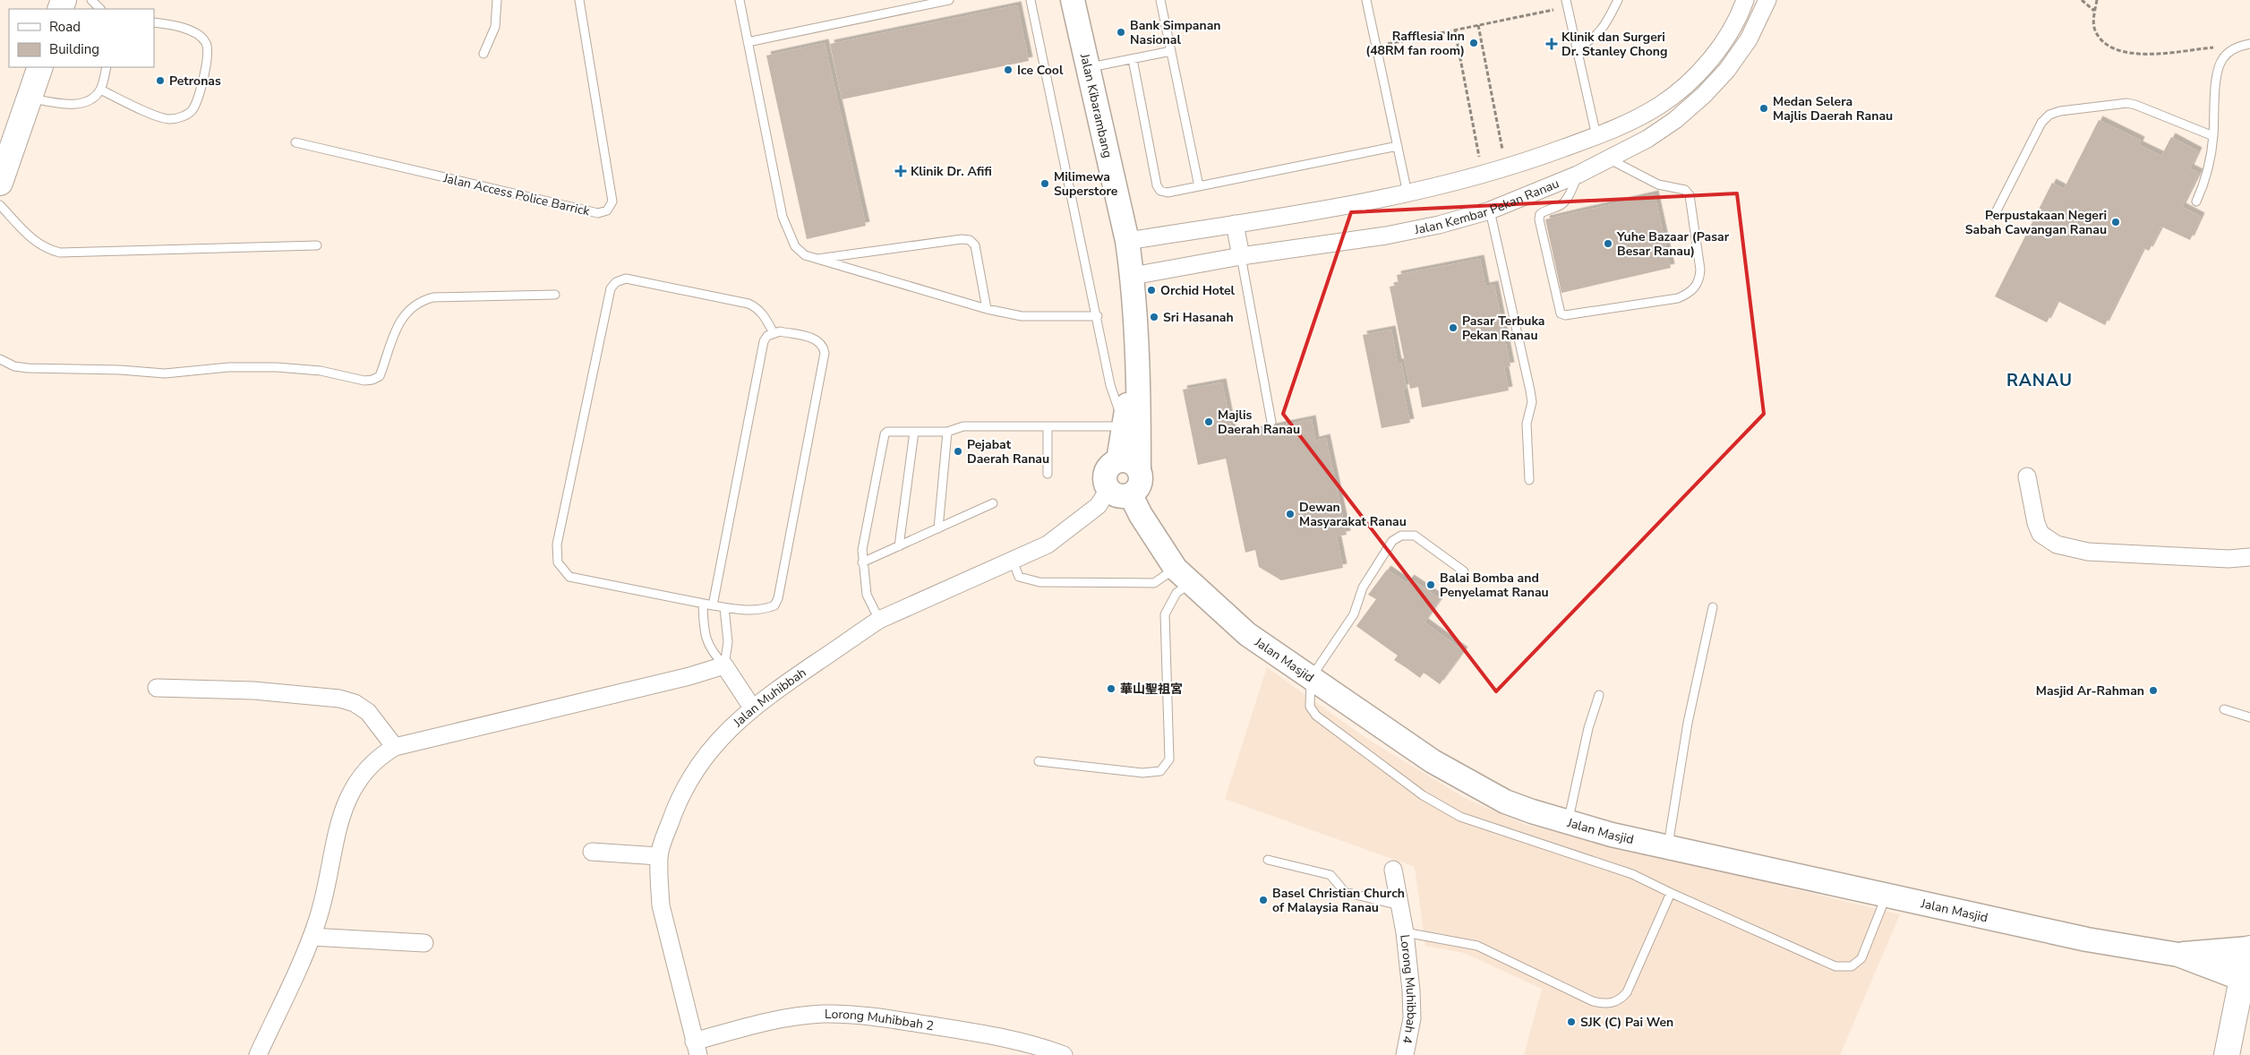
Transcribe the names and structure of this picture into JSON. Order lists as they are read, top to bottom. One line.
{"streets":{"street":["Jalan Kibarambang","Jalan Kembar Pekan Ranau","Jalan Masjid","Jalan Muhibbah","Lorong Muhibbah 4","Lorong Muhibbah 2"],"lane":["Jalan Access Police Barrick"]},"crossings":[["Jalan Kibarambang","Jalan Kembar Pekan Ranau"],["Jalan Kibarambang","Jalan Masjid"],["Jalan Kibarambang","Jalan Muhibbah"],["Jalan Masjid","Jalan Muhibbah"],["Jalan Muhibbah","Lorong Muhibbah 2"]],"districts":["RANAU"],"places":{"other":["Bank Simpanan Nasional","Rafflesia Inn (48RM fan room)","Ice Cool","Petronas","Medan Selera Majlis Daerah Ranau","Milimewa Superstore","Perpustakaan Negeri Sabah Cawangan Ranau","Yuhe Bazaar (Pasar Besar Ranau)","Orchid Hotel","Sri Hasanah","Pasar Terbuka Pekan Ranau","Majlis Daerah Ranau","Pejabat Daerah Ranau","Dewan Masyarakat Ranau","Balai Bomba and Penyelamat Ranau","華山聖祖宮","Masjid Ar-Rahman","Basel Christian Church of Malaysia Ranau","SJK (C) Pai Wen"],"health":["Klinik dan Surgeri Dr. Stanley Chong","Klinik Dr. Afifi"]},"legend":["Road","Building"]}
